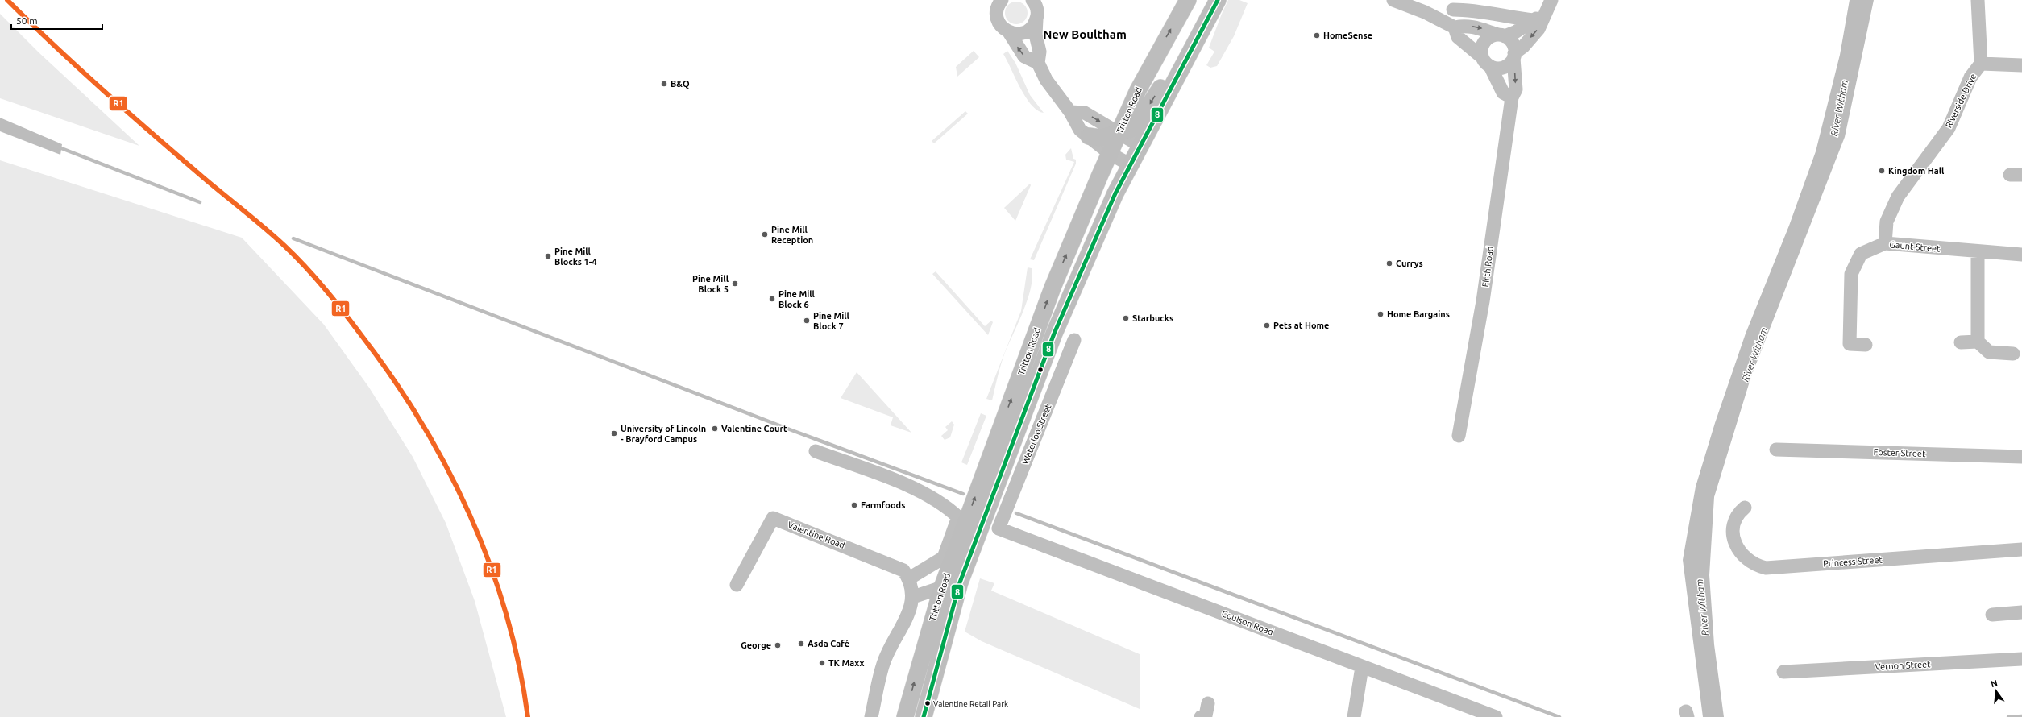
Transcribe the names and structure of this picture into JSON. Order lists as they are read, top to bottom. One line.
{"streets":{"main road":["Tritton Road"],"street":["Riverside Drive","Gaunt Street","Firth Road","Waterloo Street","Foster Street","Valentine Road","Princess Street","Coulson Road","Vernon Street"]},"crossings":[["Riverside Drive","Gaunt Street"],["Waterloo Street","Coulson Road"]],"districts":["New Boultham"],"water":["River Witham"],"places":["HomeSense","B&Q","Kingdom Hall","Pine Mill Reception","Pine Mill Blocks 1-4","Currys","Pine Mill Block 5","Pine Mill Block 6","Home Bargains","Starbucks","Pine Mill Block 7","Pets at Home","Valentine Court","University of Lincoln - Brayford Campus","Farmfoods","Asda Café","George","TK Maxx","Valentine Retail Park"],"lines":["transit line R1","transit line 8"],"scale_bar":"50 m","north":"top"}
